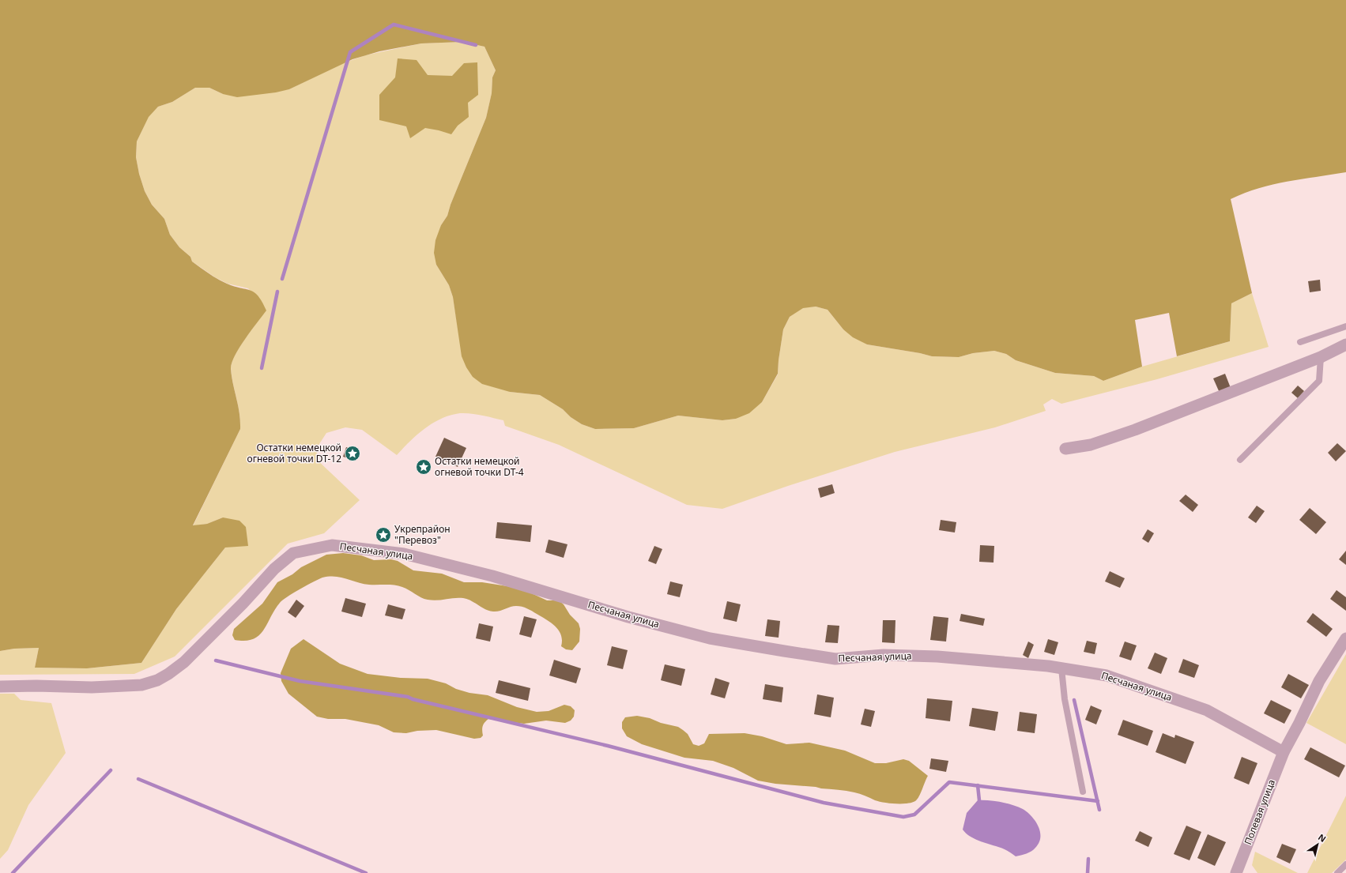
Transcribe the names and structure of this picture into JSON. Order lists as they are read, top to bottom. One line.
{"streets":{"street":["Песчаная улица","Полевая улица"]},"crossings":[["Песчаная улица","Полевая улица"]],"places":{"place":["Остатки немецкой огневой точки DT-12","Остатки немецкой огневой точки DT-4","Укрепрайон \"Перевоз\""]},"north":"top right"}
